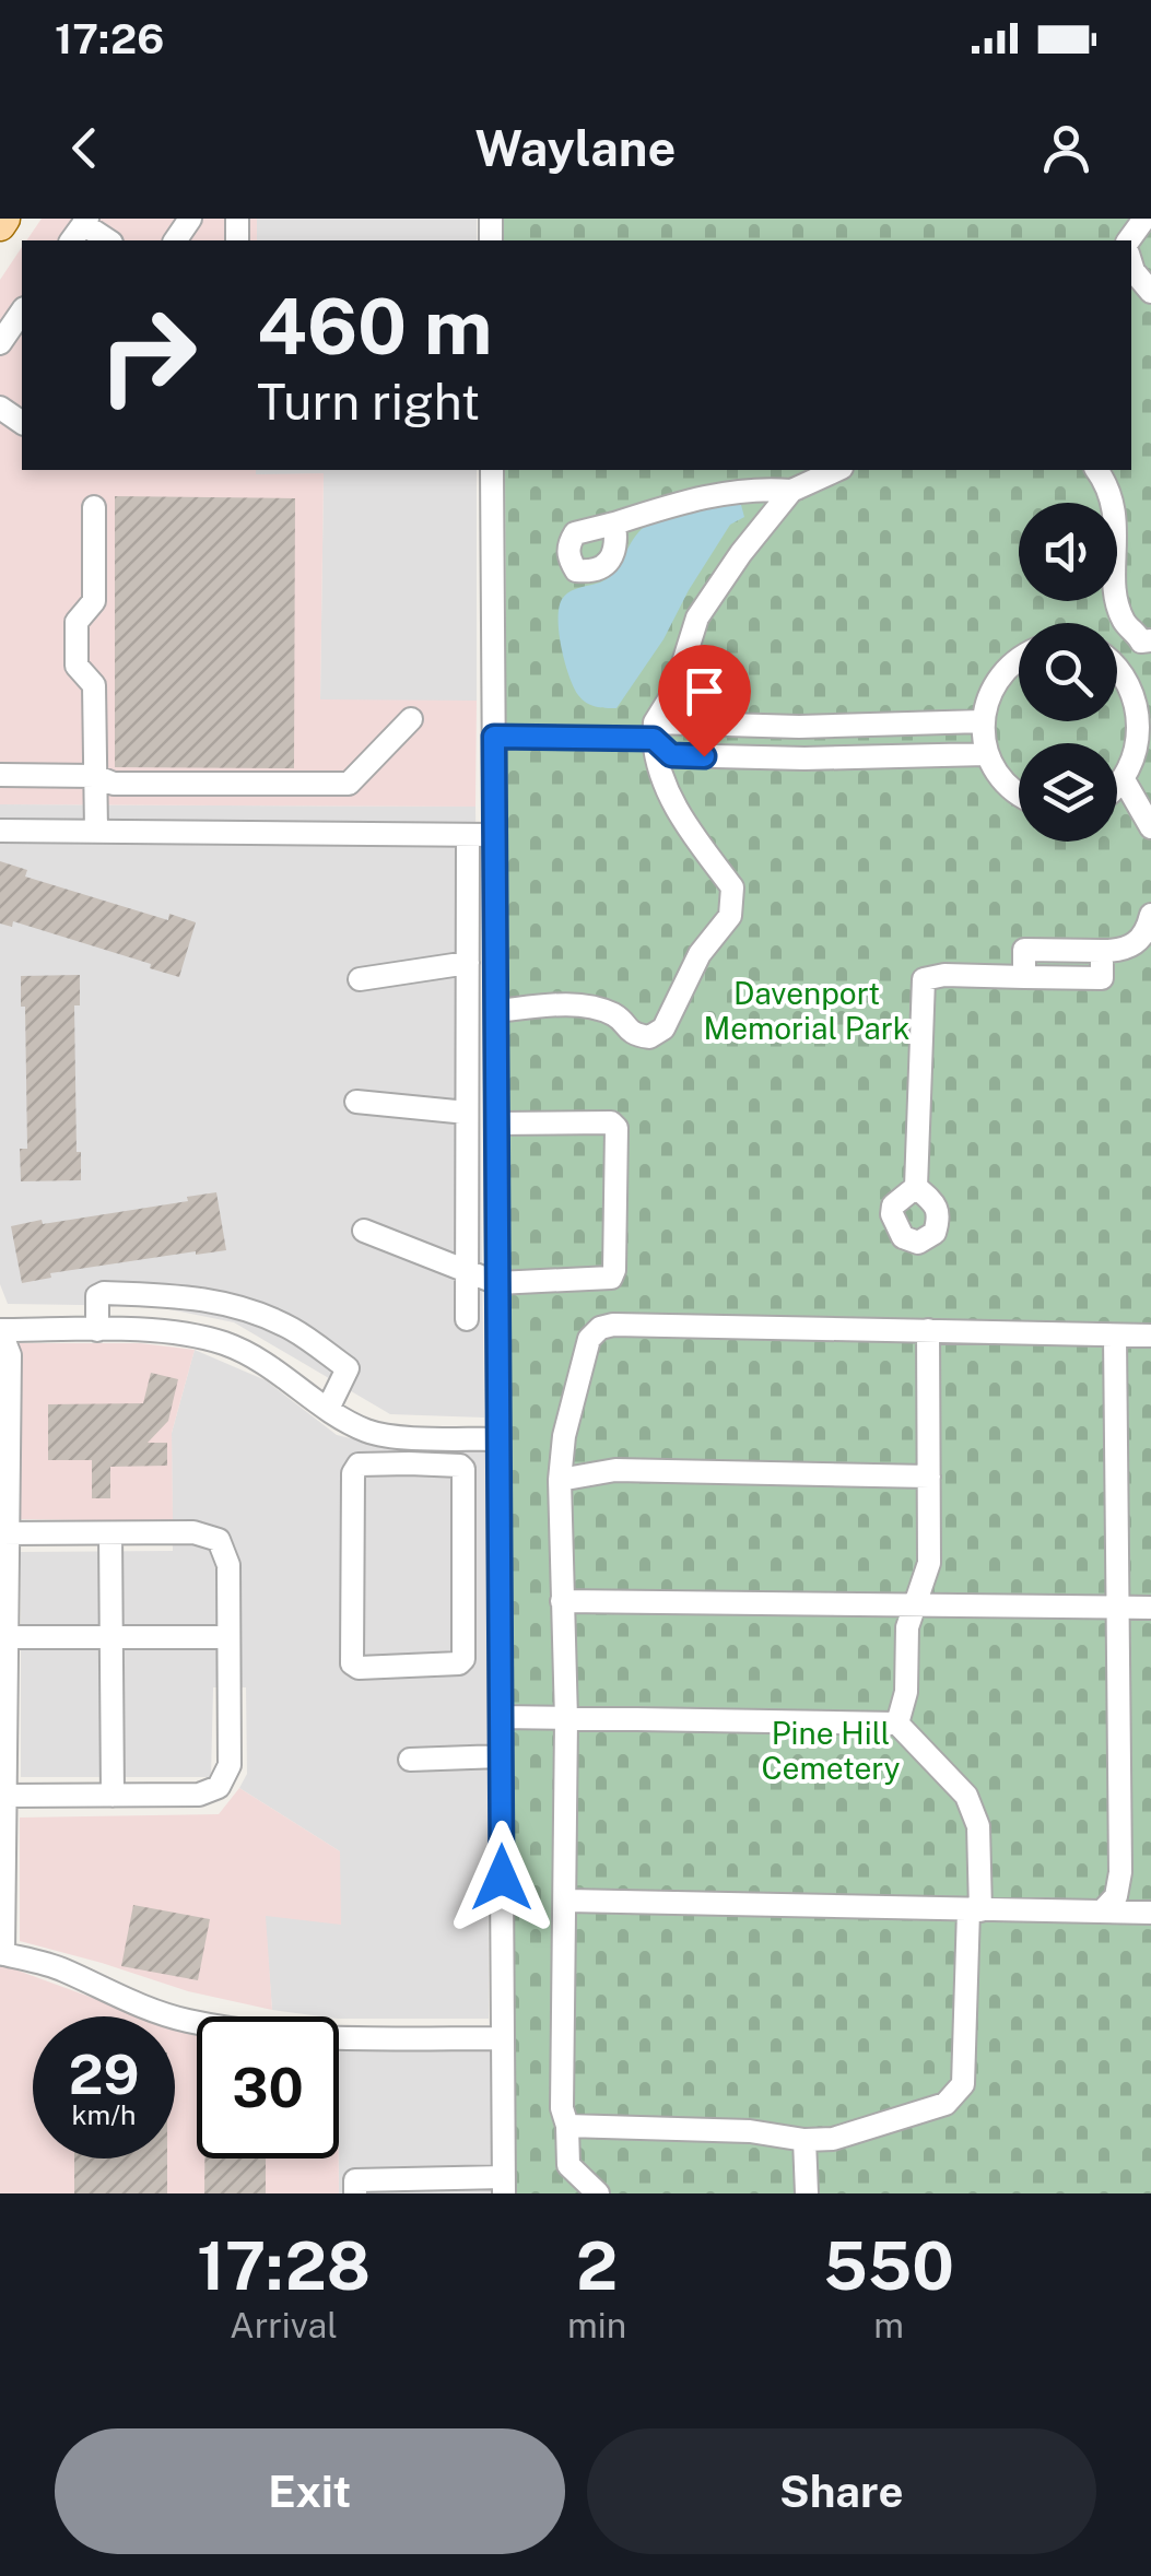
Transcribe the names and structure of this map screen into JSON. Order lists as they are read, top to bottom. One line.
{"parks":["Davenport Memorial Park","Pine Hill Cemetery"],"page":{"status":"17:26","header":"Waylane","turn":["460 m","Turn right"],"speed":"29 km/h","limit":"30","eta":["17:28","Arrival","2","min","550","m"],"buttons":["Exit","Share"]}}
